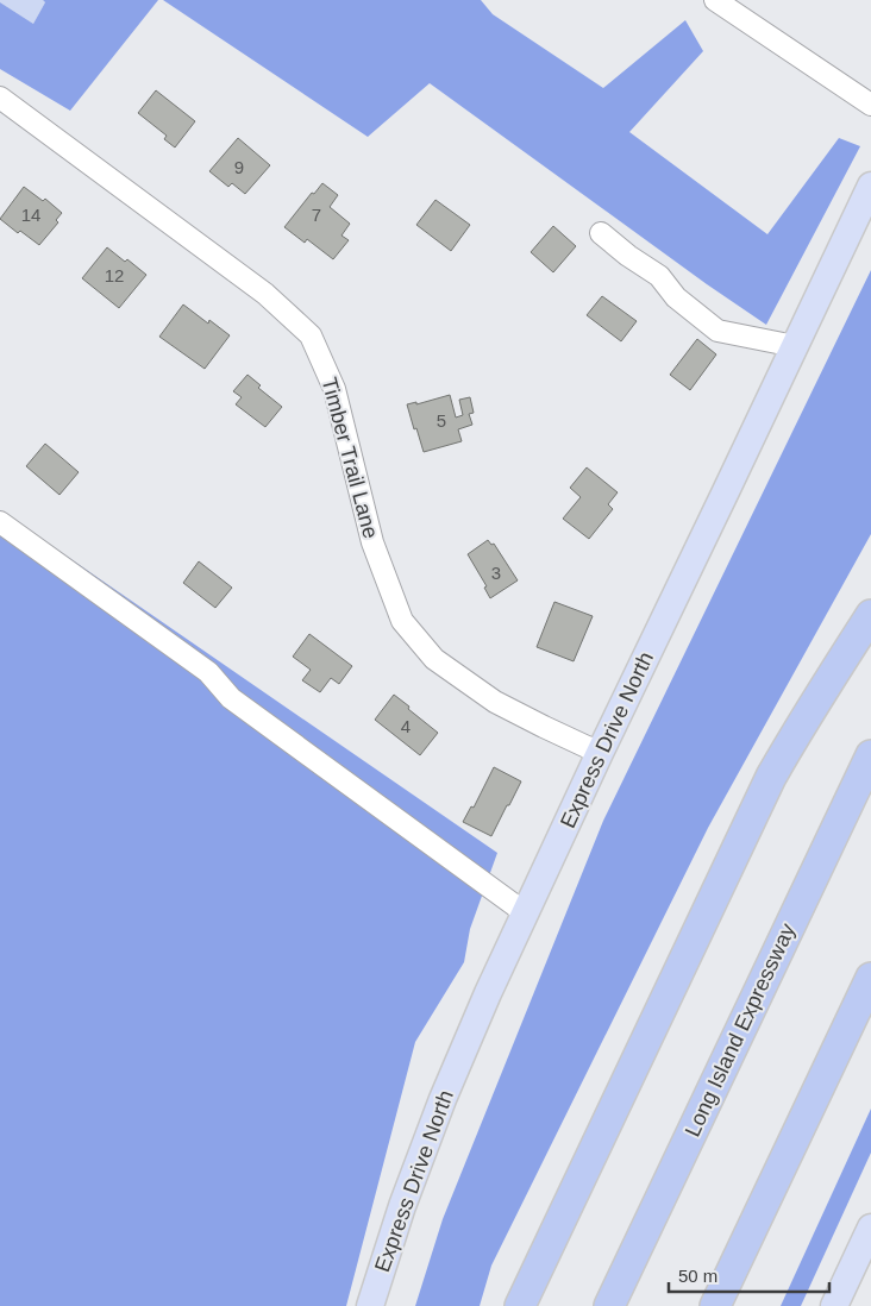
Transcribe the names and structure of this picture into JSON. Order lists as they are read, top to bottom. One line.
{"streets":{"highway":["Long Island Expressway"],"main road":["Express Drive North"],"street":["Timber Trail Lane"]},"crossings":[["Timber Trail Lane","Express Drive North"]],"house_numbers":["9","14","7","12","5","3","4"],"scale_bar":"50 m"}
